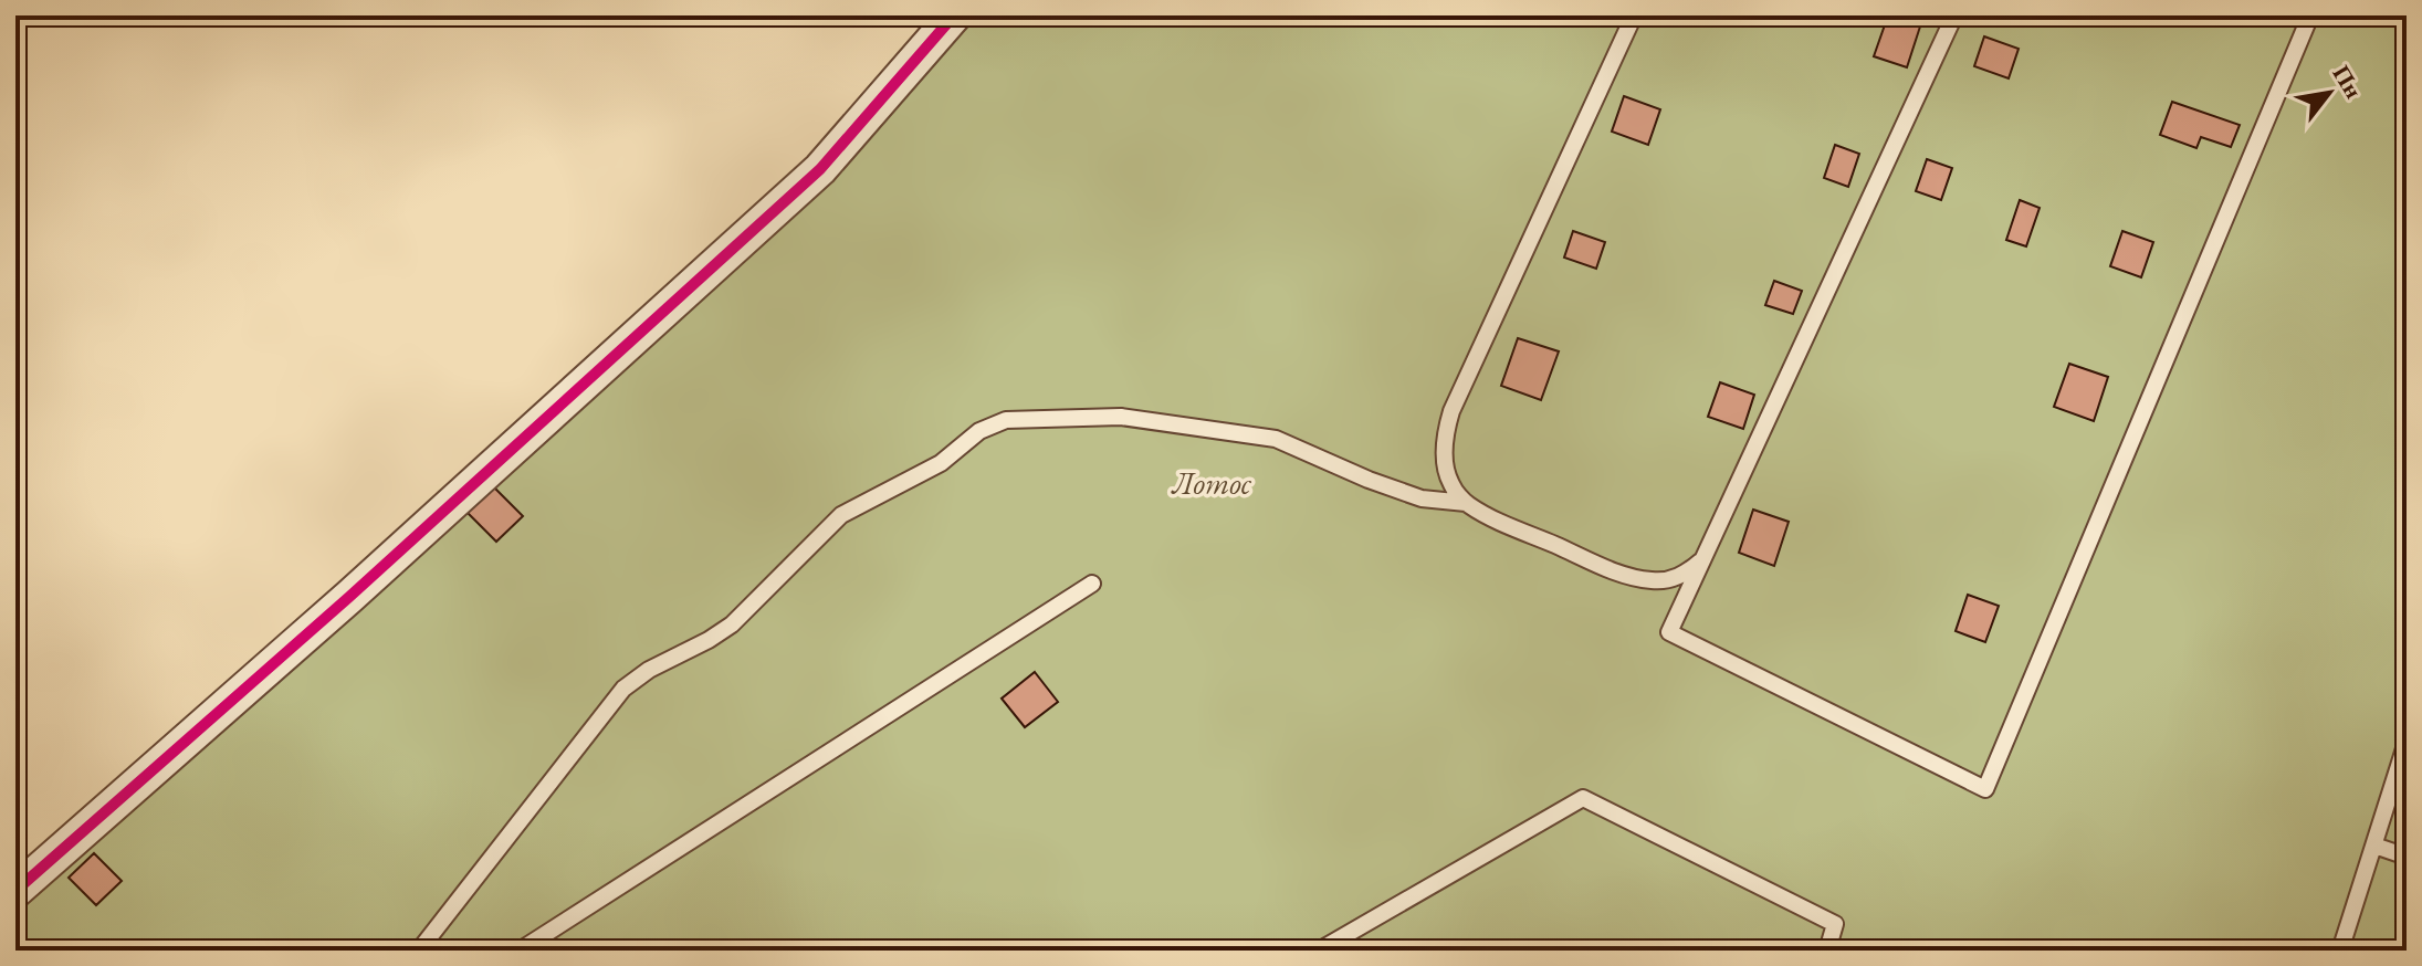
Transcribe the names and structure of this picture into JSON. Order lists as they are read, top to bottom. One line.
{"parks":["Лотос"],"north":"top right"}
